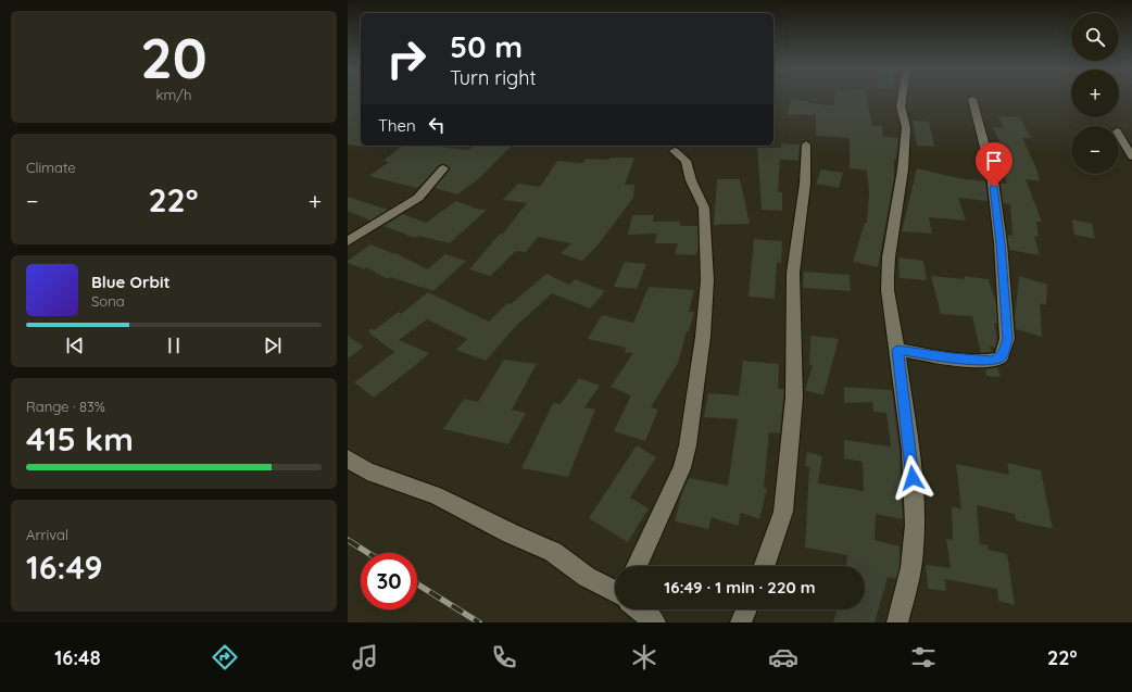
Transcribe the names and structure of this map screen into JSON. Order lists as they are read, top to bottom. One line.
{"page":{"tile":[["20","km/h"],"Climate",["Range · 83%","415 km"],["Arrival","16:49"]],"map_buttons":["+","−"],"turn":["50 m","Turn right"],"then":"Then","heat":["−","22°","+"],"song":["Blue Orbit","Sona"],"limit":"30","trip":"16:49 · 1 min · 220 m","tabs":["16:48","22°"]}}
